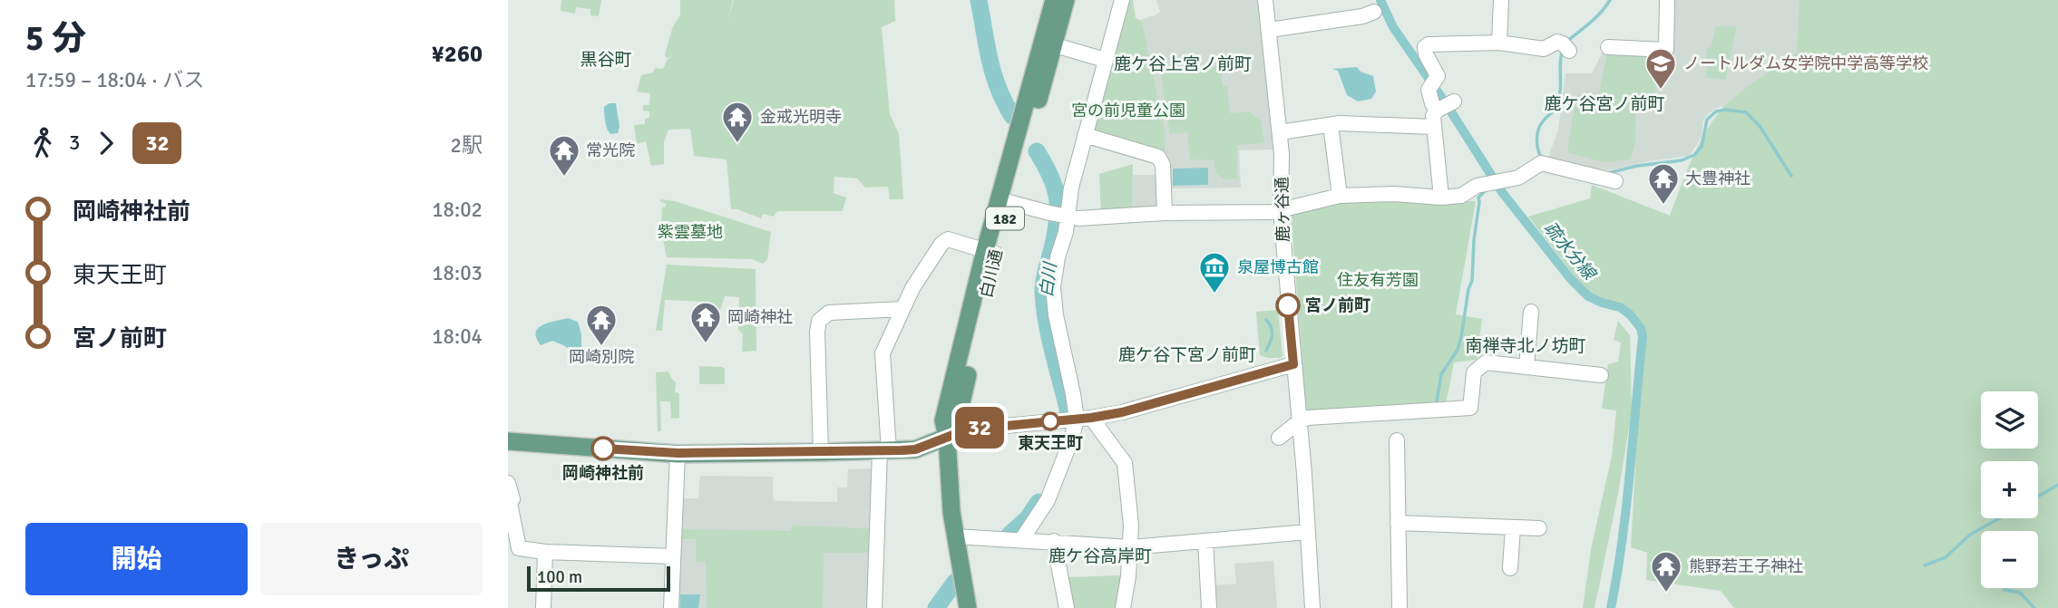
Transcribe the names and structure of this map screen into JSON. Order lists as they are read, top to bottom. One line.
{"streets":{"main road":["182","白川通"],"street":["鹿ヶ谷通"]},"districts":["黒谷町","鹿ケ谷上宮ノ前町","鹿ケ谷宮ノ前町","南禅寺北ノ坊町","鹿ケ谷下宮ノ前町","鹿ケ谷高岸町"],"water":["疏水分線","白川"],"parks":["宮の前児童公園","紫雲墓地","住友有芳園"],"places":{"school or university":["ノートルダム女学院中学高等学校"],"temple":["金戒光明寺","常光院","大豊神社","岡崎神社","岡崎別院","熊野若王子神社"],"museum":["泉屋博古館"],"other":["宮ノ前町","東天王町","岡崎神社前"]},"lines":["bus line 32"],"scale_bar":"100 m","page":{"heading":["5 分","17:59 – 18:04 · バス","¥260"],"on_map":"32","legs":["3","32","2駅"],"list":[{"name":"岡崎神社前","value":"18:02"},{"name":"東天王町","value":"18:03"},{"name":"宮ノ前町","value":"18:04"}],"map_buttons":["+","−"],"buttons":["開始","きっぷ"],"scale":"100 m"}}
